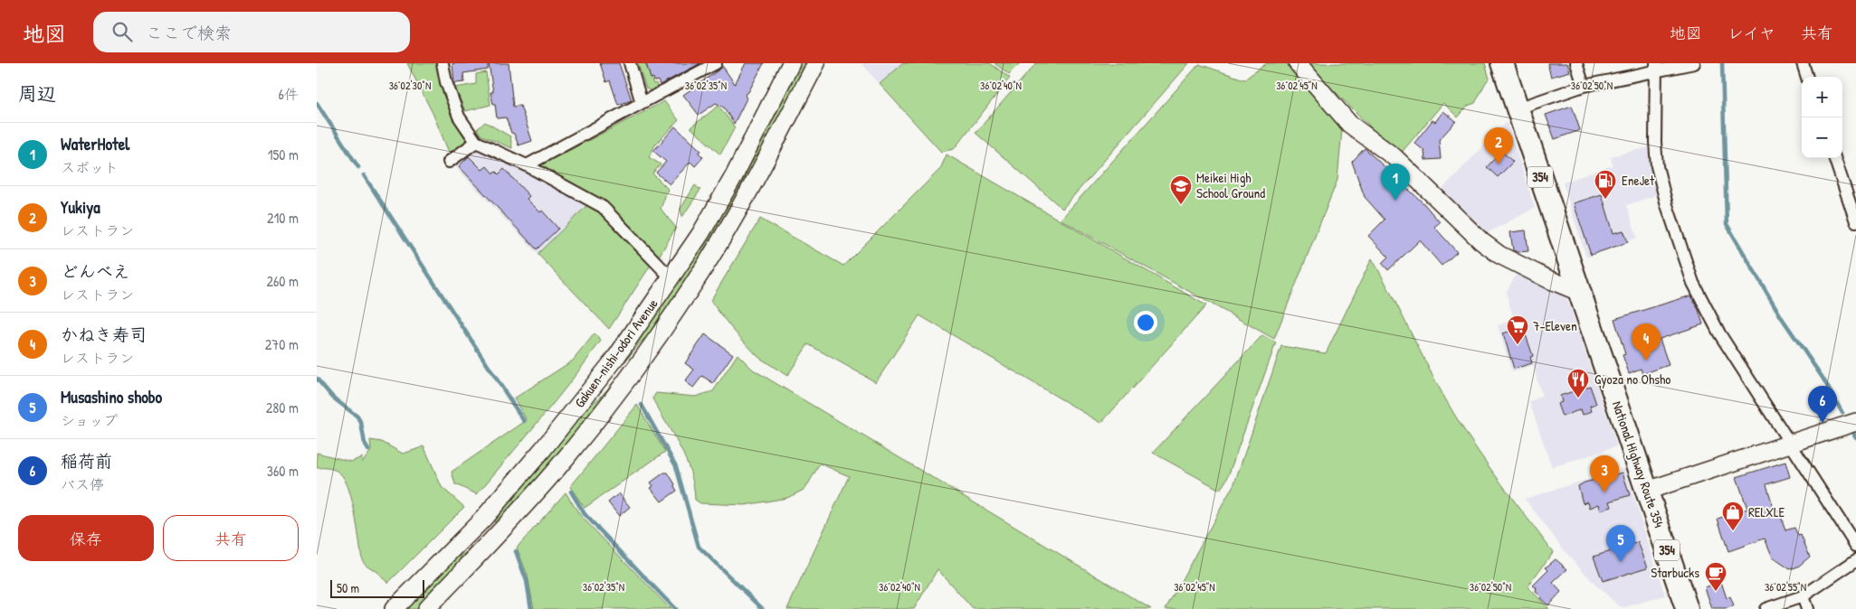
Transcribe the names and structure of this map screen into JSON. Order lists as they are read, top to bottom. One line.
{"streets":{"highway":["354","National Highway Route 354"],"main road":["Gakuen-nishi-odori Avenue"]},"places":{"fuel station":["EneJet"],"school or university":["Meikei High School Ground"],"supermarket":["7-Eleven"],"restaurant":["Gyoza no Ohsho"],"shop":["RELXLE"],"cafe":["Starbucks"]},"scale_bar":"50 m","page":{"header":"地図","search":"ここで検索","nav":["地図","レイヤ","共有"],"heading":["周辺","6件"],"map_buttons":["+","−"],"list":[{"mark":"1","name":"WaterHotel","note":"スポット","value":"150 m"},{"mark":"2","name":"Yukiya","note":"レストラン","value":"210 m"},{"mark":"3","name":"どんべえ","note":"レストラン","value":"260 m"},{"mark":"4","name":"かねき寿司","note":"レストラン","value":"270 m"},{"mark":"5","name":"Musashino shobo","note":"ショップ","value":"280 m"},{"mark":"6","name":"稲荷前","note":"バス停","value":"360 m"}],"pins":["2","1","4","6","3","5"],"buttons":["保存","共有"],"scale":"50 m"},"coordinates":["36°02'30\"N","36°02'35\"N","36°02'40\"N","36°02'45\"N","36°02'50\"N","36°02'55\"N"]}
